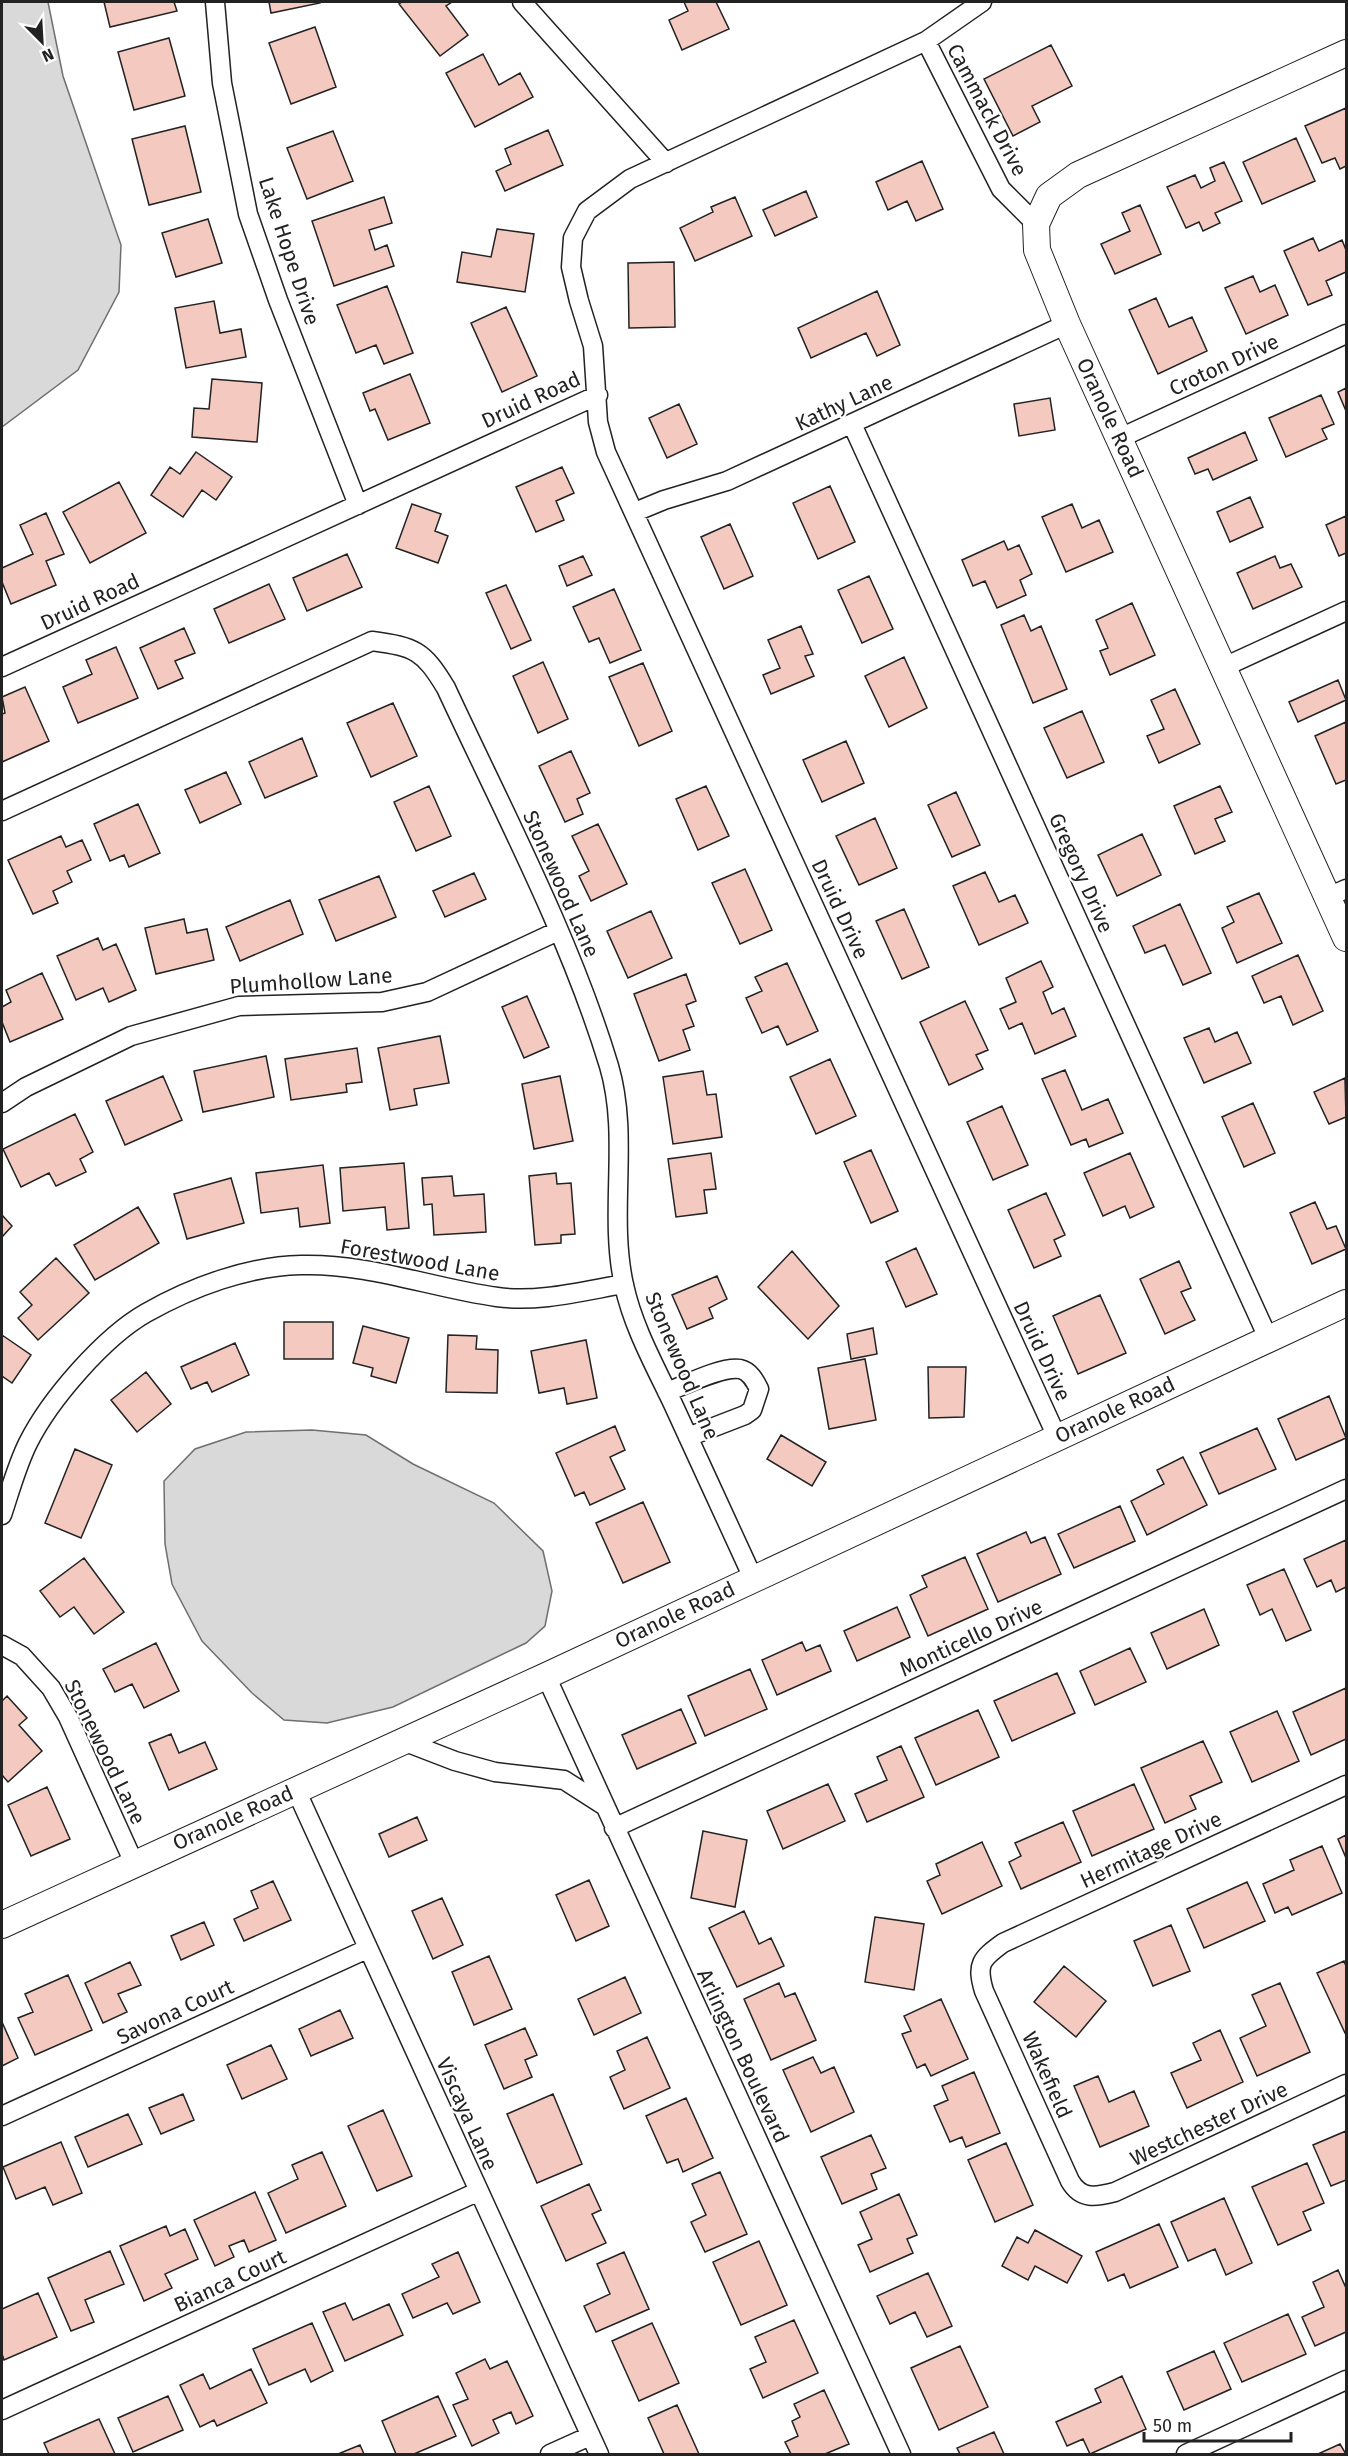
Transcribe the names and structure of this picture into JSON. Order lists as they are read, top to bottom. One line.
{"streets":{"street":["Cammack Drive","Lake Hope Drive","Croton Drive","Druid Road","Kathy Lane","Oranole Road","Gregory Drive","Stonewood Lane","Druid Drive","Plumhollow Lane","Forestwood Lane","Monticello Drive","Hermitage Drive","Savona Court","Arlington Boulevard","Wakefield","Viscaya Lane","Westchester Drive","Bianca Court"]},"crossings":[["Cammack Drive","Druid Road"],["Cammack Drive","Oranole Road"],["Lake Hope Drive","Druid Road"],["Croton Drive","Oranole Road"],["Druid Road","Druid Drive"],["Kathy Lane","Oranole Road"],["Kathy Lane","Gregory Drive"],["Kathy Lane","Druid Drive"],["Oranole Road","Gregory Drive"],["Oranole Road","Stonewood Lane"],["Oranole Road","Druid Drive"],["Oranole Road","Arlington Boulevard"],["Oranole Road","Viscaya Lane"],["Stonewood Lane","Plumhollow Lane"],["Stonewood Lane","Forestwood Lane"],["Monticello Drive","Arlington Boulevard"],["Hermitage Drive","Wakefield"],["Savona Court","Viscaya Lane"],["Wakefield","Westchester Drive"],["Viscaya Lane","Bianca Court"]],"scale_bar":"50 m","north":"bottom right"}
